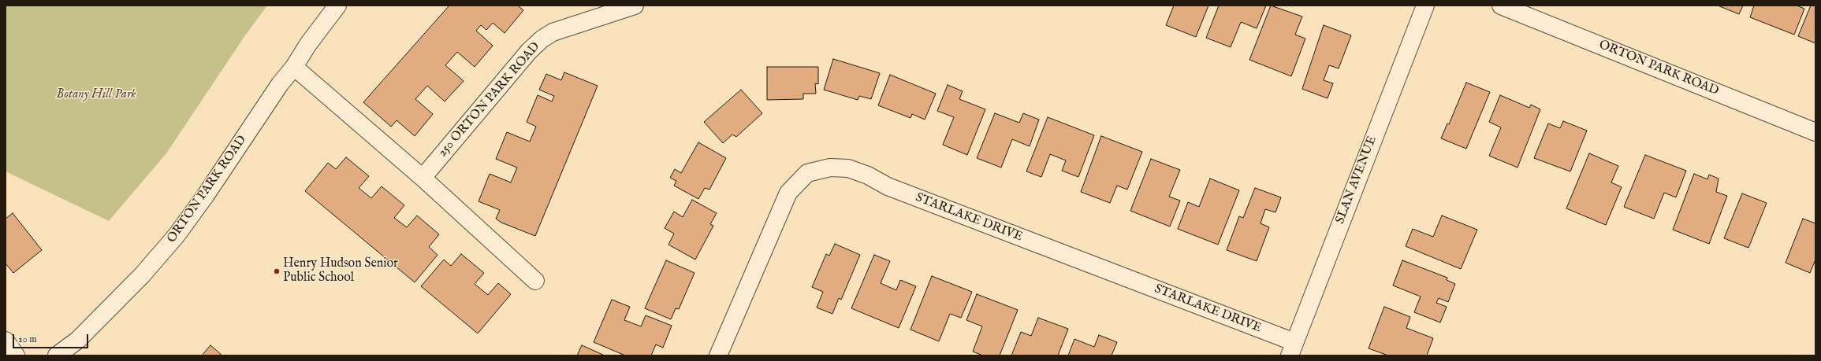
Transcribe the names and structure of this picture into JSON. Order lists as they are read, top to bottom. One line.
{"streets":{"street":["ORTON PARK ROAD","250 ORTON PARK ROAD","SLAN AVENUE","STARLAKE DRIVE"]},"crossings":[["SLAN AVENUE","STARLAKE DRIVE"]],"parks":["Botany Hill Park"],"places":["Henry Hudson Senior Public School"],"scale_bar":"20 m"}
